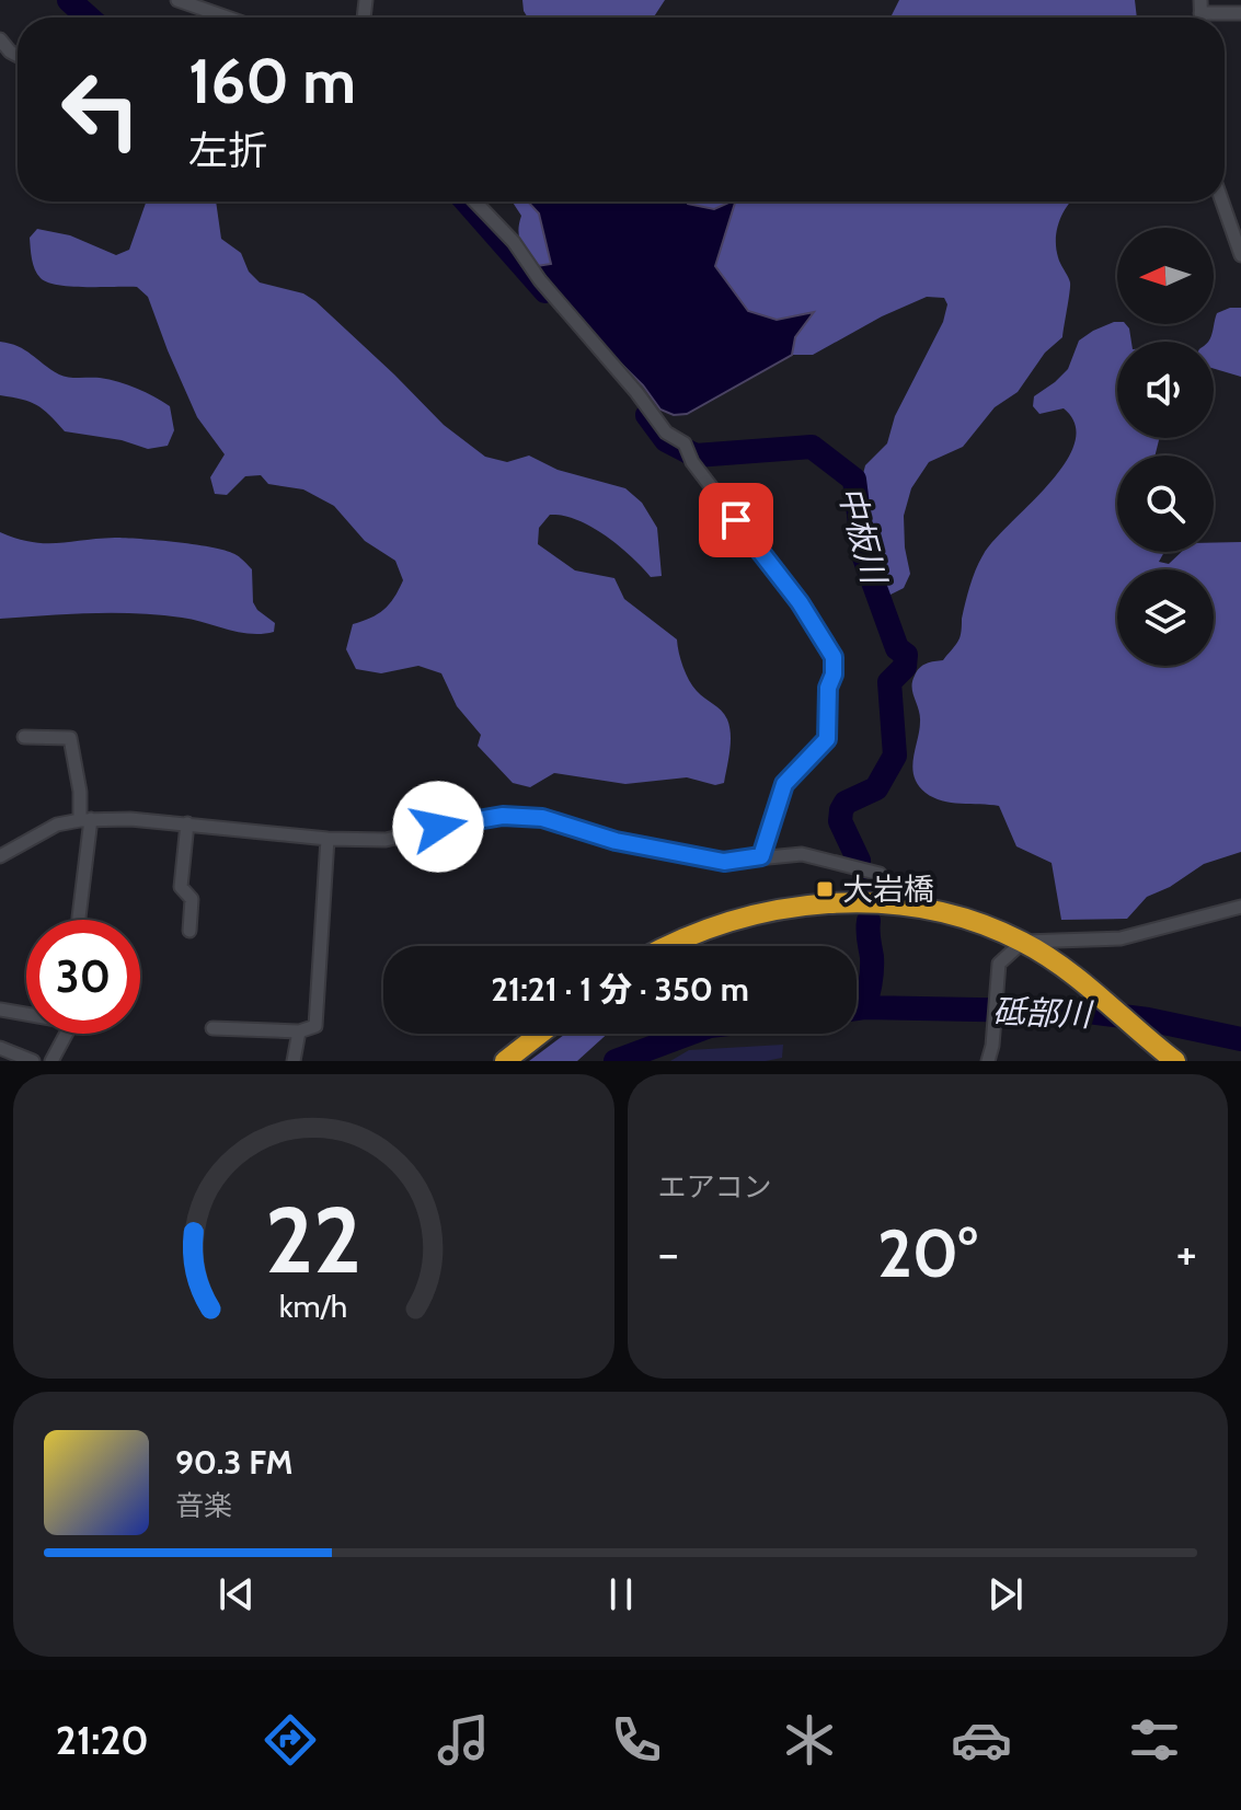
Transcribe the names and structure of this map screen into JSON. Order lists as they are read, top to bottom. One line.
{"water":["中板川","砥部川"],"places":{"transit":["大岩橋"]},"north":"left","page":{"turn":["160 m","左折"],"limit":"30","trip":"21:21 · 1 分 · 350 m","tile":"エアコン","heat":["−","20°","+"],"song":["90.3 FM","音楽"],"tabs":"21:20","gauge":["22","km/h"]}}
